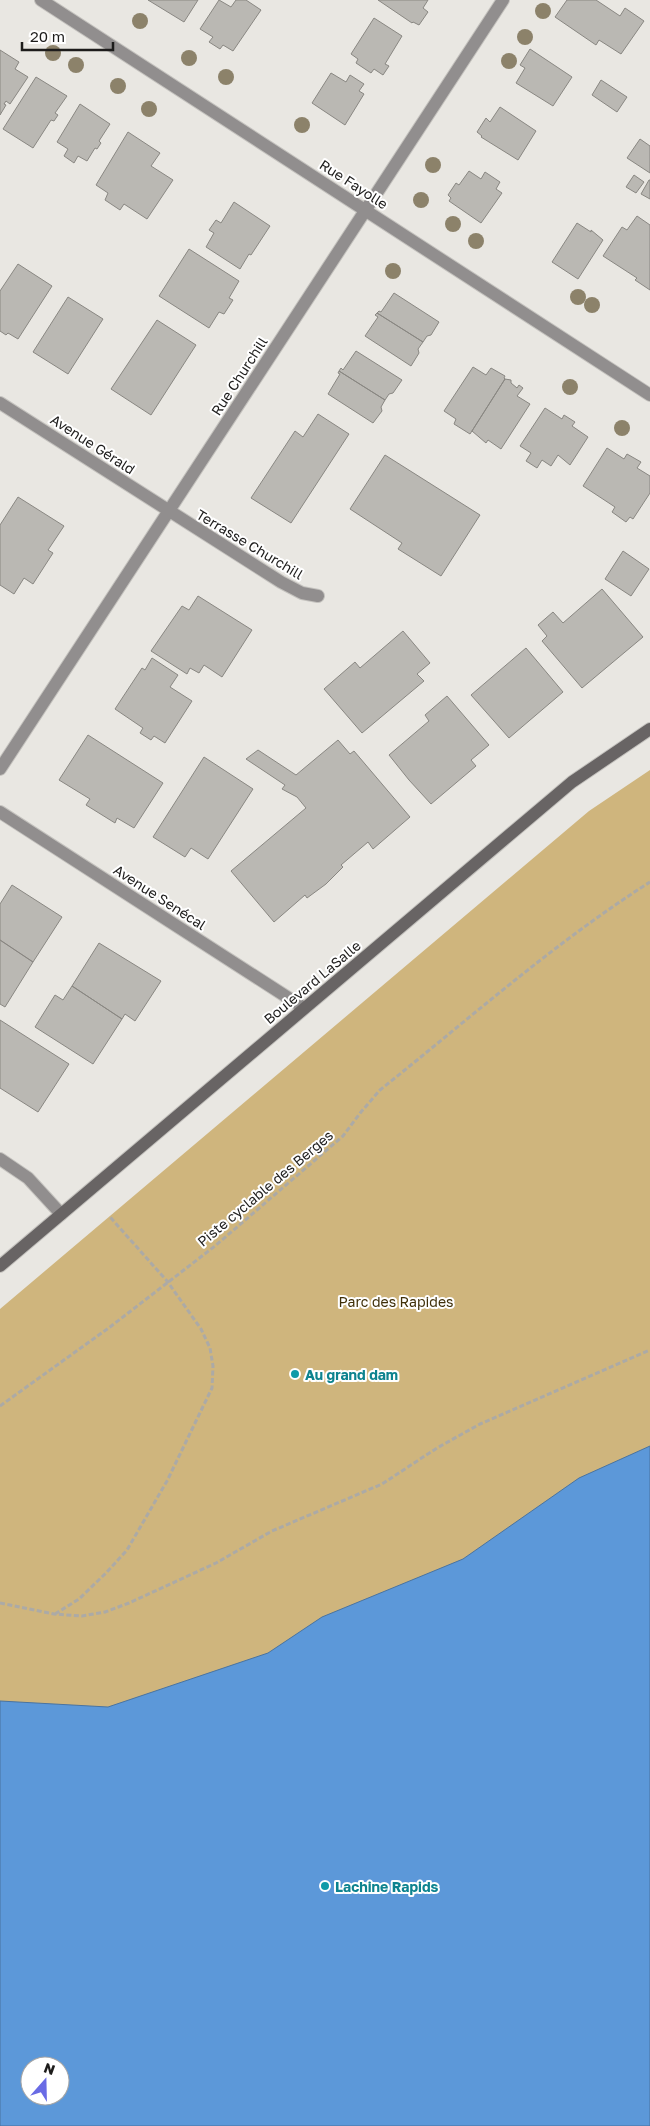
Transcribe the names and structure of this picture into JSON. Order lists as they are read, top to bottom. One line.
{"streets":{"main road":["Boulevard LaSalle"],"street":["Rue Fayolle","Rue Churchill","Avenue Gérald","Terrasse Churchill","Avenue Senécal"],"path":["Piste cyclable des Berges"]},"crossings":[["Rue Fayolle","Rue Churchill"],["Rue Churchill","Avenue Gérald"],["Rue Churchill","Terrasse Churchill"],["Avenue Gérald","Terrasse Churchill"],["Avenue Senécal","Boulevard LaSalle"]],"parks":["Parc des Rapides"],"places":["Au grand dam","Lachine Rapids"],"scale_bar":"20 m","north":"top"}
